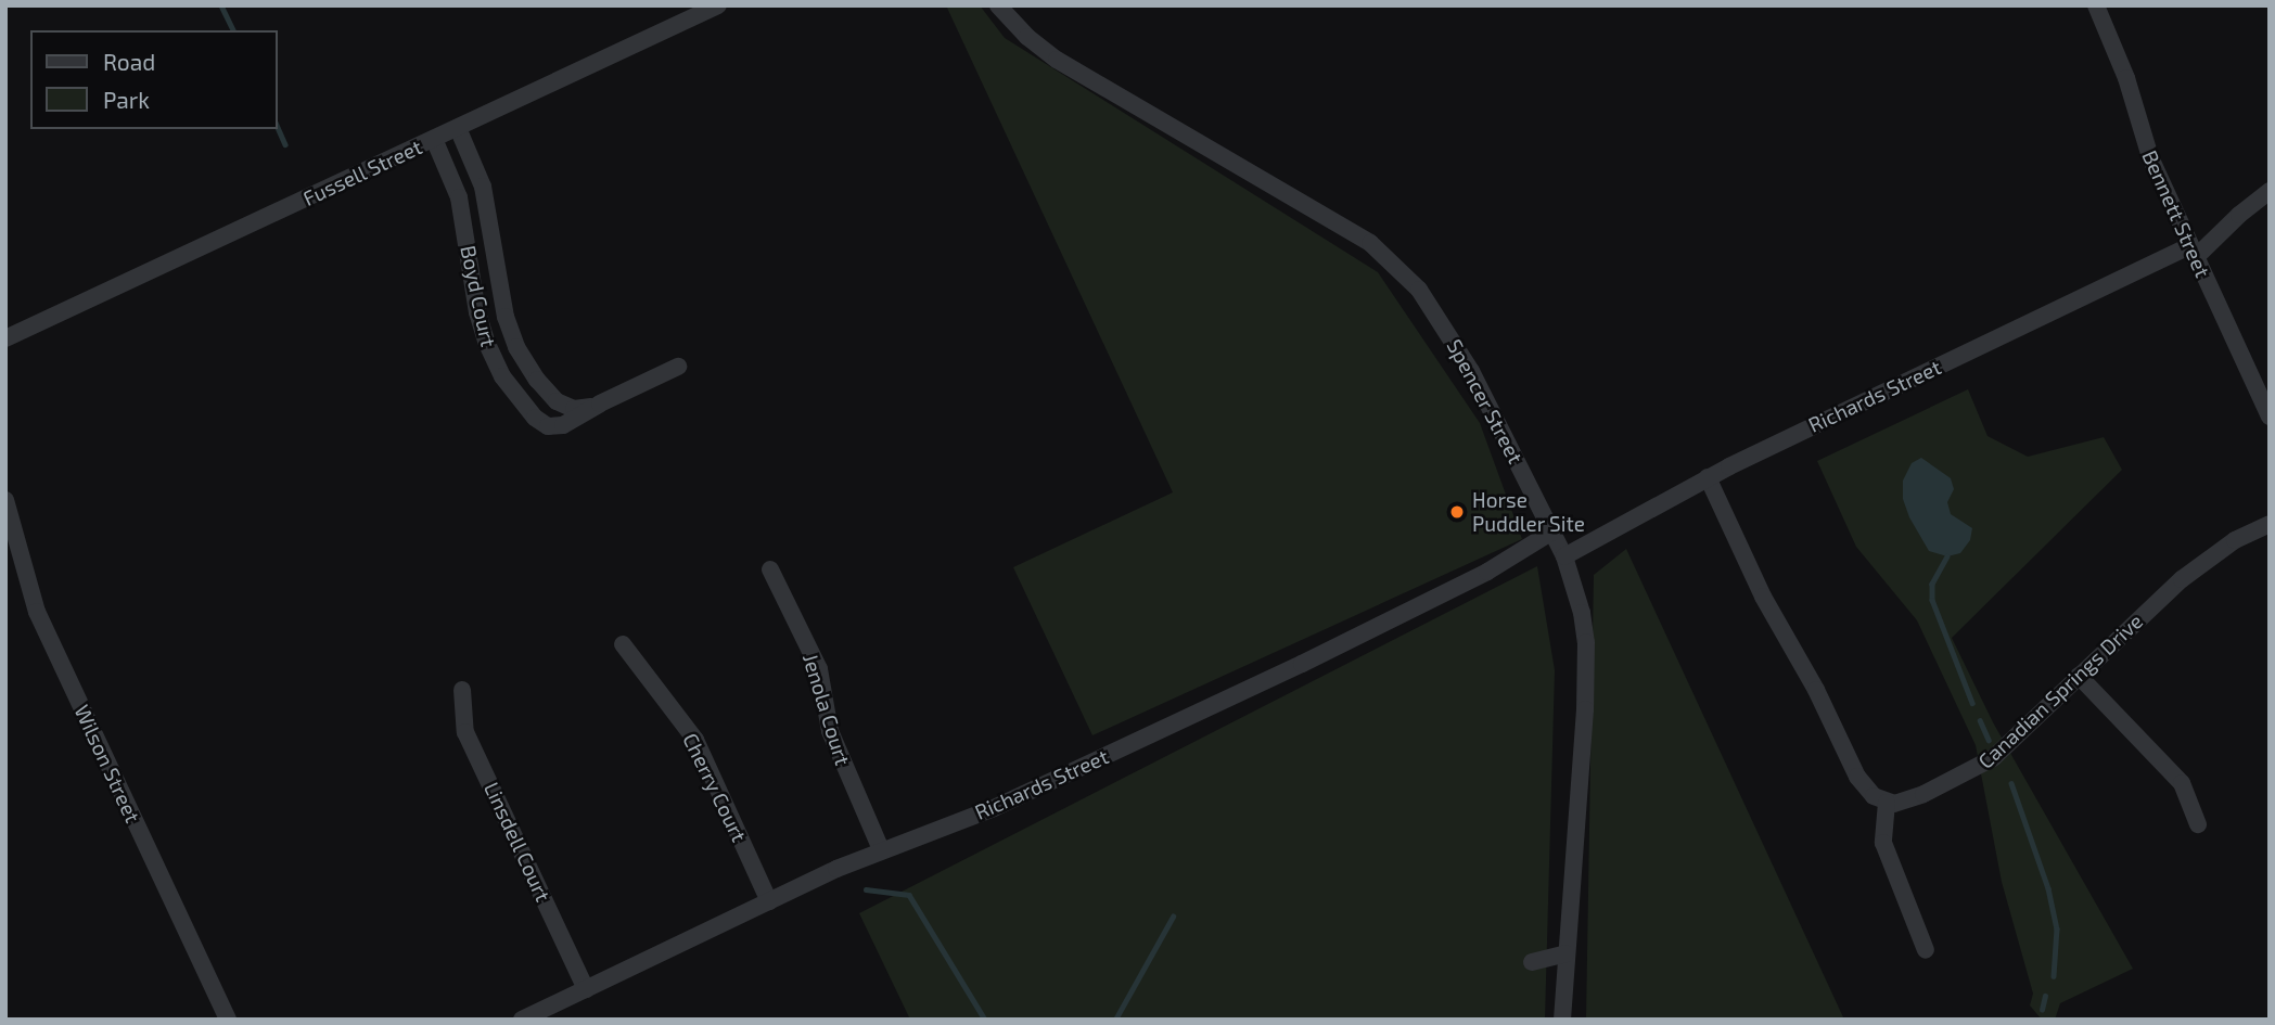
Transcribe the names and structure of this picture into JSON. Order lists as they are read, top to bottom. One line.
{"streets":{"street":["Fussell Street","Bennett Street","Boyd Court","Richards Street","Spencer Street","Canadian Springs Drive","Jenola Court","Wilson Street","Cherry Court","Linsdell Court"]},"crossings":[["Fussell Street","Boyd Court"],["Bennett Street","Richards Street"],["Richards Street","Spencer Street"],["Richards Street","Jenola Court"],["Richards Street","Cherry Court"],["Richards Street","Linsdell Court"]],"places":["Horse Puddler Site"],"legend":["Road","Park"]}
